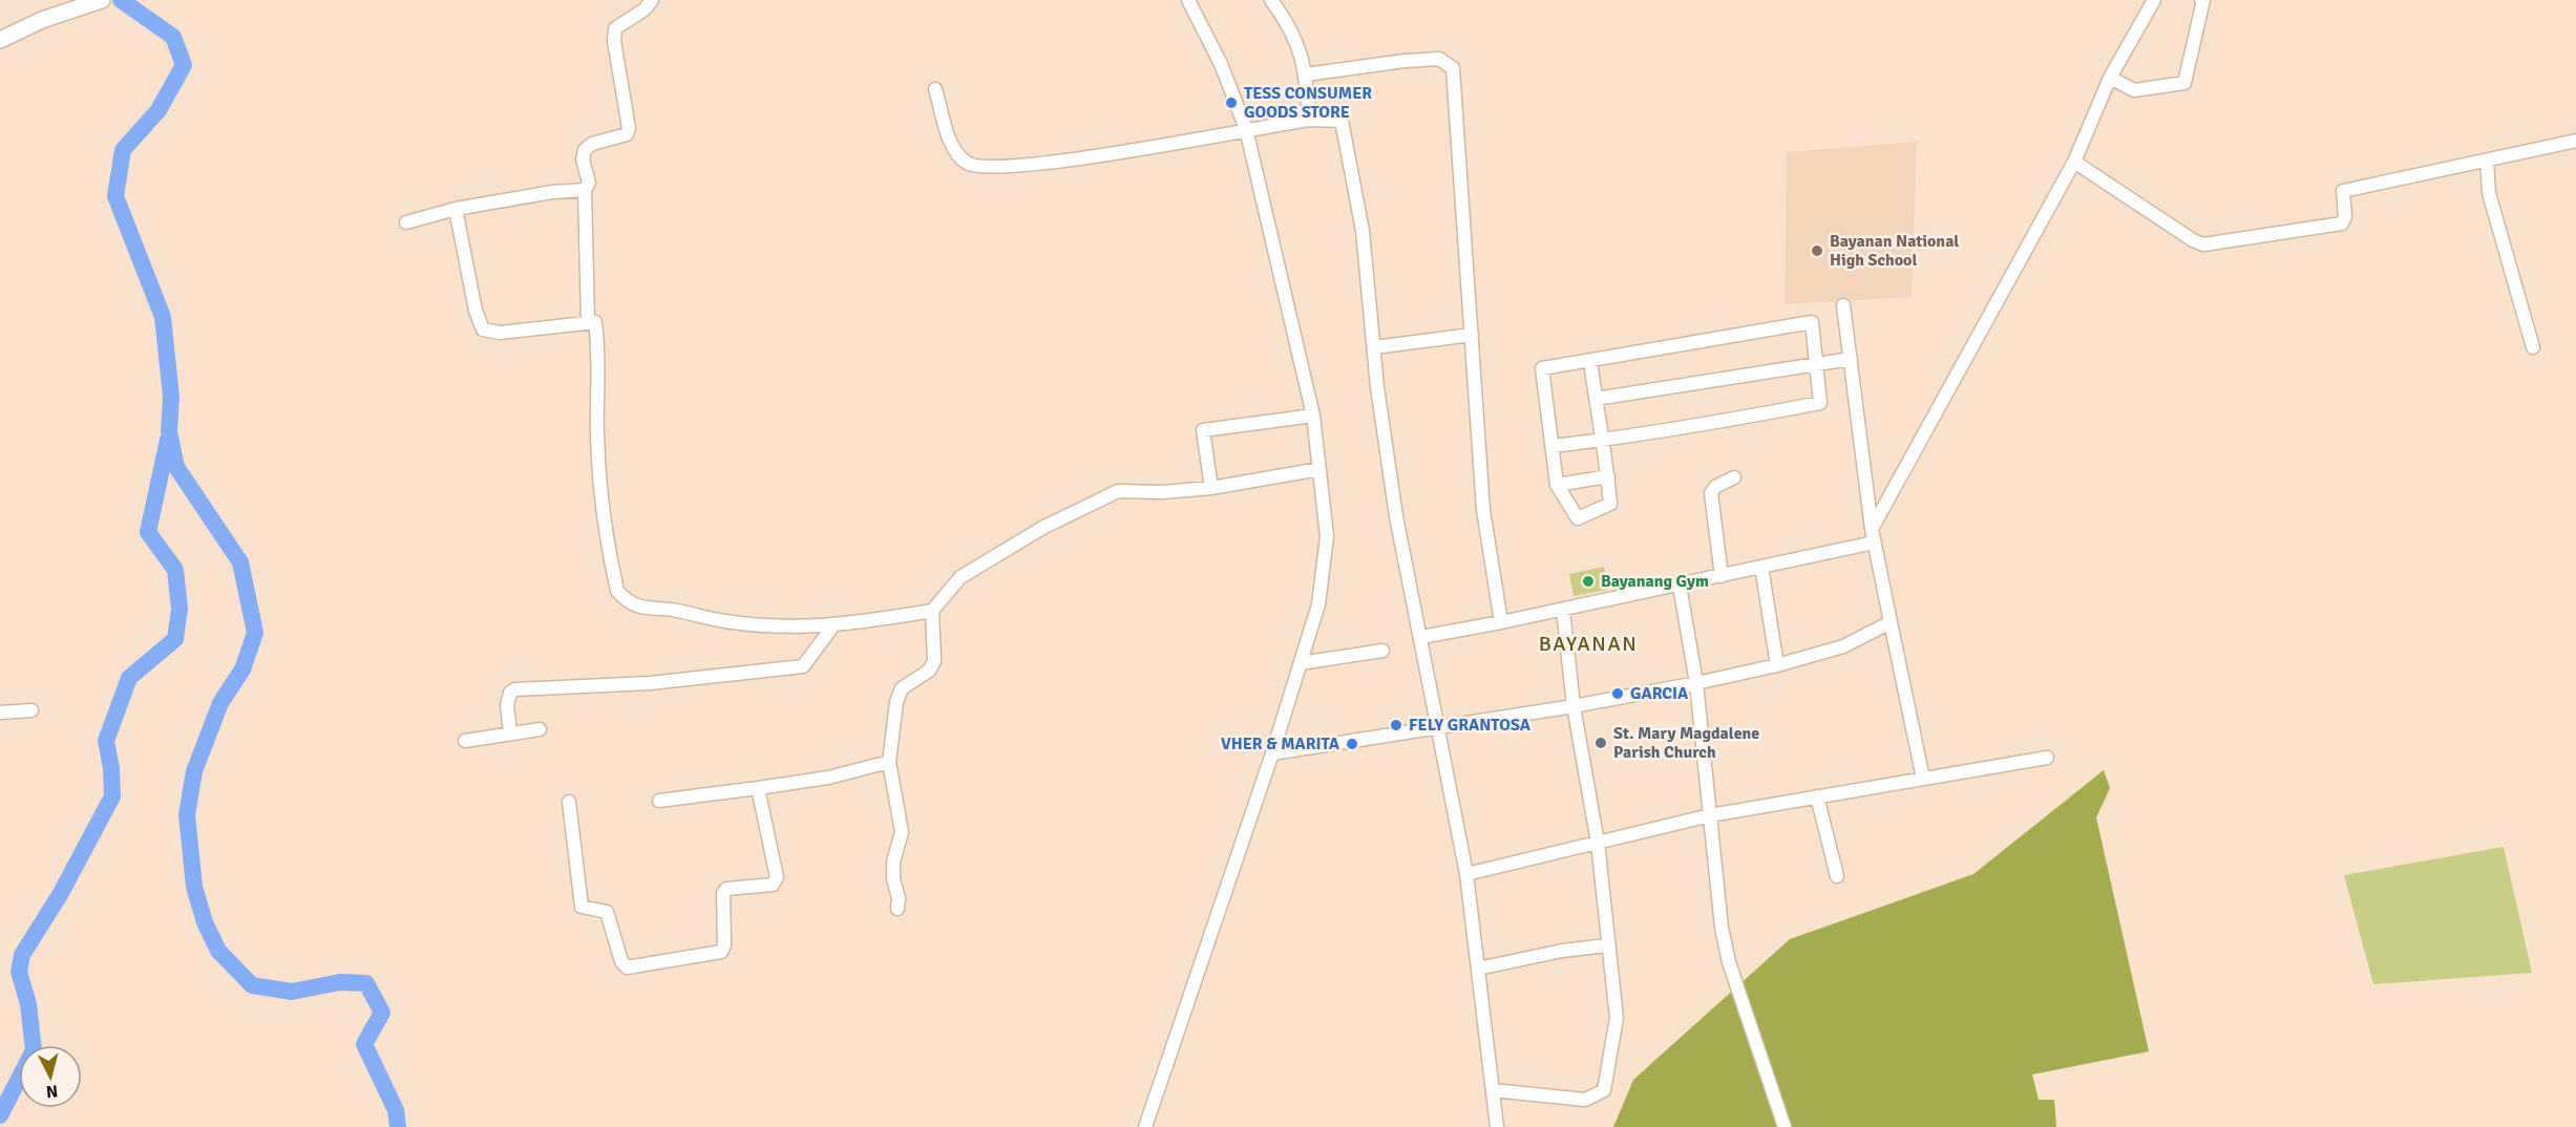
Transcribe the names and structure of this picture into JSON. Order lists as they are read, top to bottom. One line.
{"districts":["BAYANAN"],"places":["TESS CONSUMER GOODS STORE","Bayanan National High School","Bayanang Gym","GARCIA","FELY GRANTOSA","St. Mary Magdalene Parish Church","VHER & MARITA"],"north":"bottom"}
